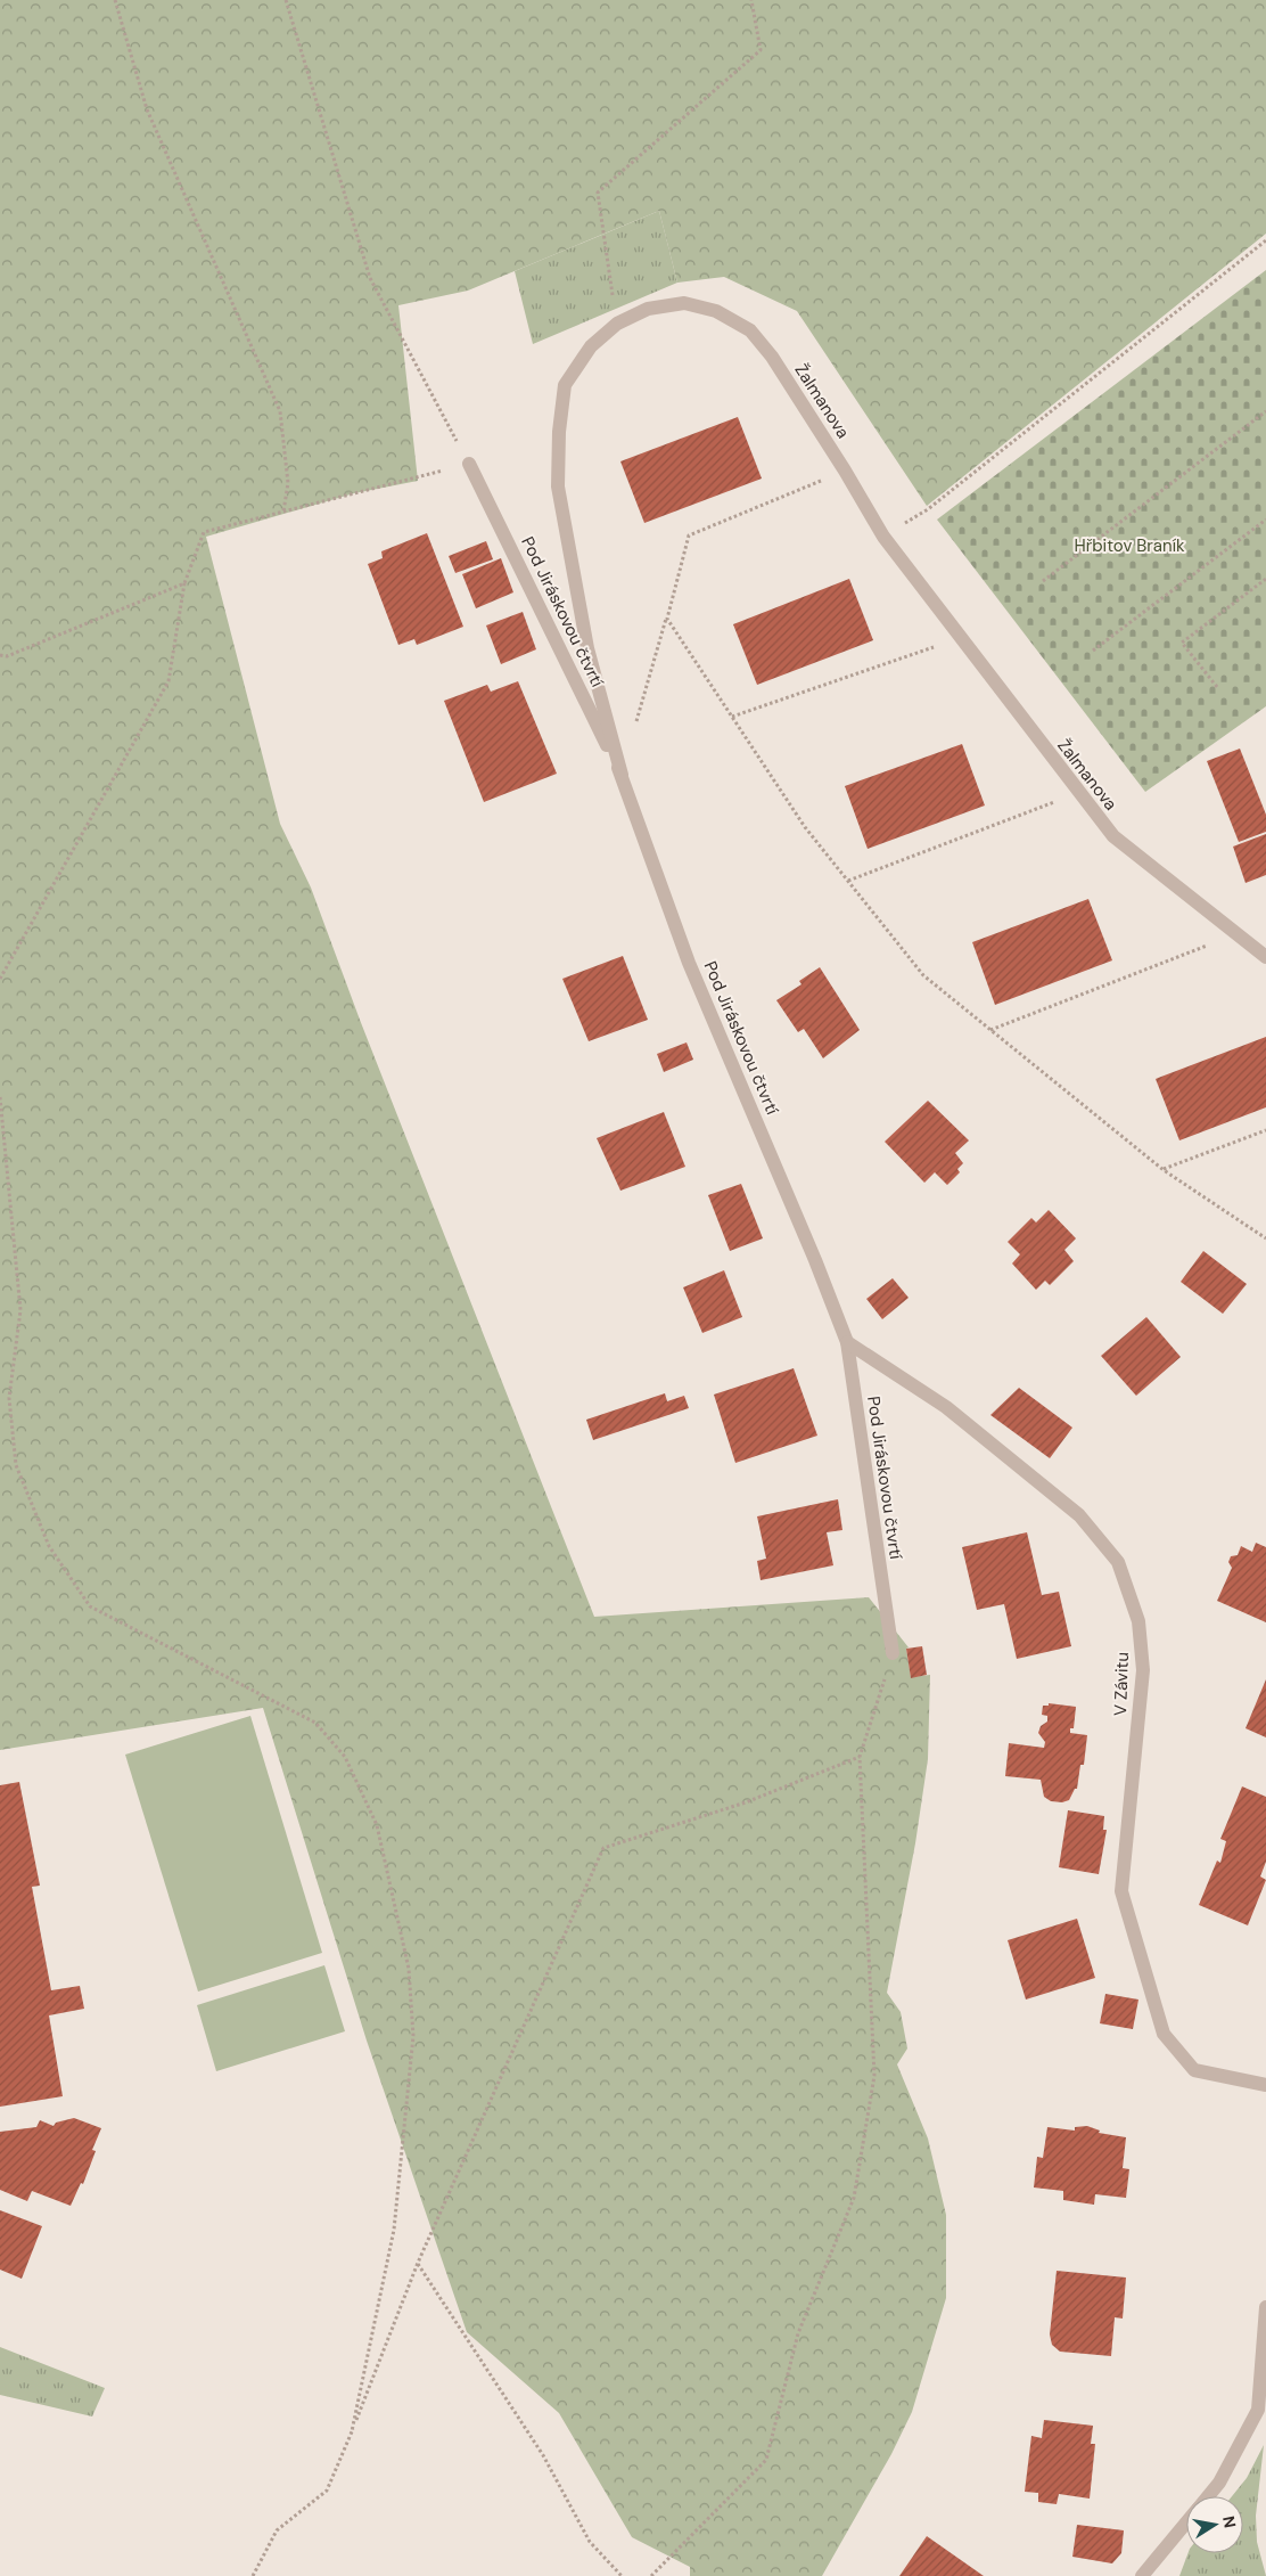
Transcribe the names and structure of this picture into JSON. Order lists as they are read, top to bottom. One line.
{"streets":{"street":["Žalmanova","Pod Jiráskovou čtvrtí","V Závitu"]},"crossings":[["Žalmanova","Pod Jiráskovou čtvrtí"],["Pod Jiráskovou čtvrtí","V Závitu"]],"parks":["Hřbitov Braník"],"north":"right"}
